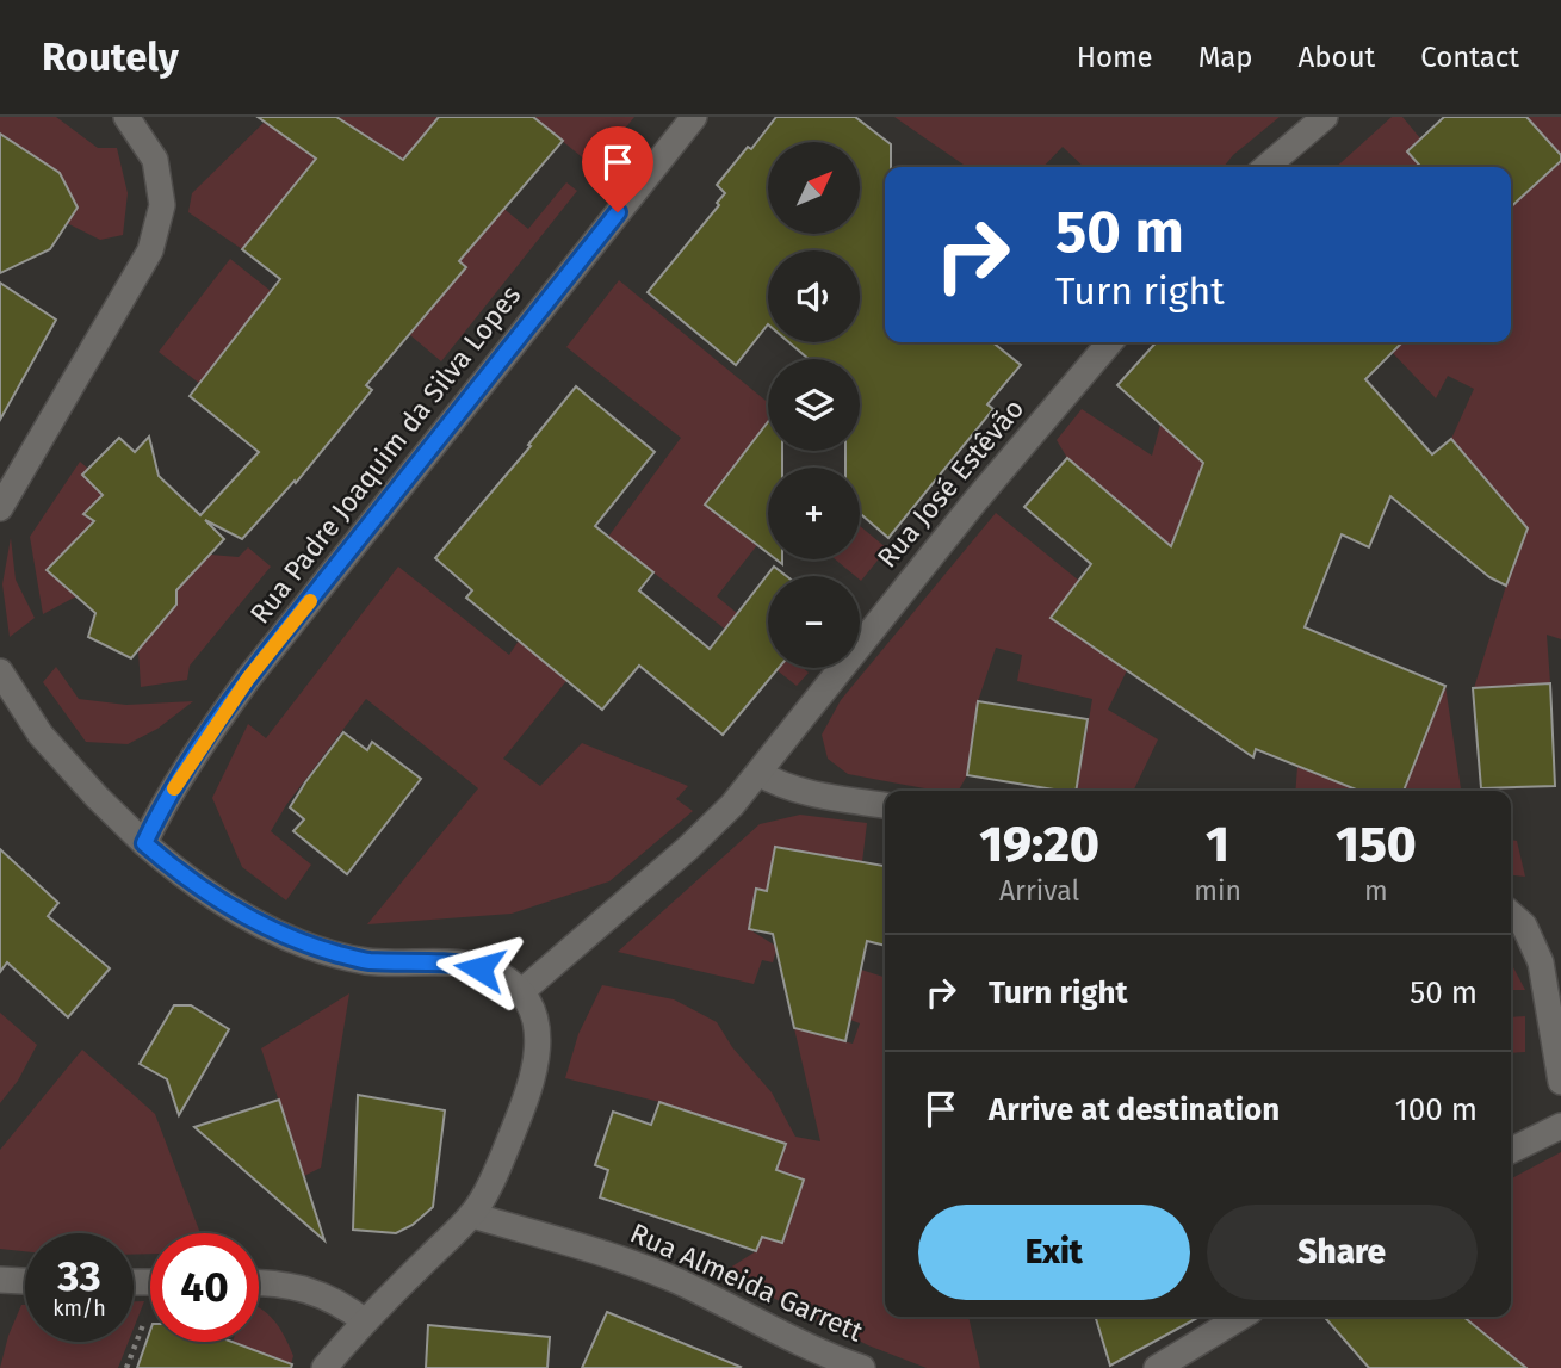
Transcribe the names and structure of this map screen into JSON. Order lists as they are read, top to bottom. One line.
{"streets":{"street":["Rua Padre Joaquim da Silva Lopes","Rua José Estêvão","Rua Almeida Garrett"]},"north":"top right","page":{"header":"Routely","nav":["Home","Map","About","Contact"],"map_buttons":["+","−"],"turn":["50 m","Turn right"],"eta":["19:20","Arrival","1","min","150","m"],"list":[{"name":"Turn right","value":"50 m"},{"name":"Arrive at destination","value":"100 m"}],"buttons":["Exit","Share"],"speed":"33 km/h","limit":"40"}}
